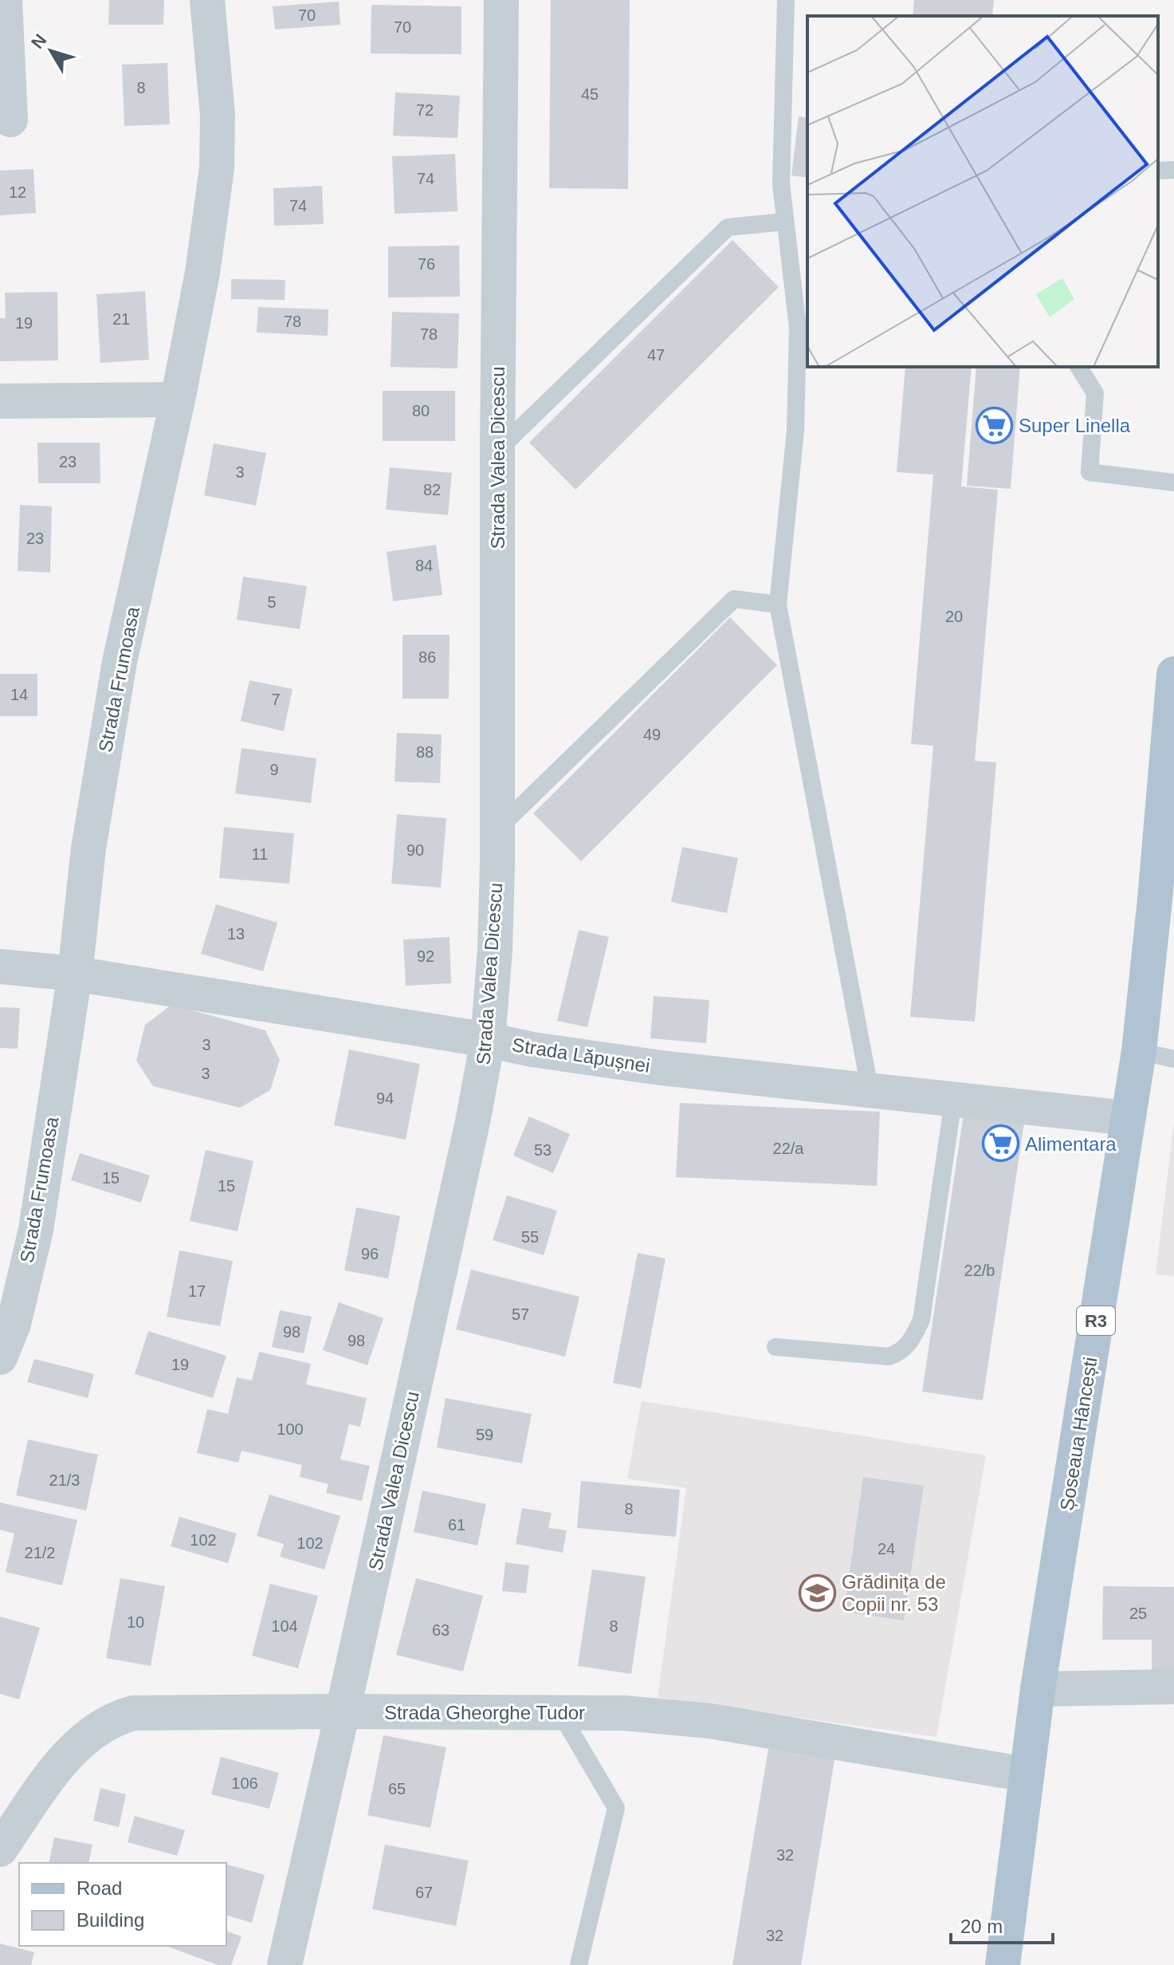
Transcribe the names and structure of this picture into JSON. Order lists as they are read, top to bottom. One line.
{"streets":{"main road":["R3","Șoseaua Hâncești"],"street":["Strada Valea Dicescu","Strada Frumoasa","Strada Lăpușnei","Strada Gheorghe Tudor"]},"crossings":[["Strada Valea Dicescu","Strada Lăpușnei"],["Strada Valea Dicescu","Strada Gheorghe Tudor"],["Strada Frumoasa","Strada Lăpușnei"],["Strada Lăpușnei","Șoseaua Hâncești"],["Șoseaua Hâncești","Strada Gheorghe Tudor"]],"places":{"supermarket":["Super Linella","Alimentara"],"school or university":["Grădinița de Copii nr. 53"]},"house_numbers":["70","70","8","45","72","74","12","74","76","21","78","19","78","47","80","23","3","82","23","84","5","20","86","14","7","49","88","9","90","11","13","92","3","3","94","22/a","53","15","15","55","96","22/b","17","57","98","98","19","100","59","21/3","8","61","102","102","24","21/2","25","10","104","8","63","106","65","32","67","32"],"legend":["Road","Building"],"scale_bar":"20 m","north":"top left"}
